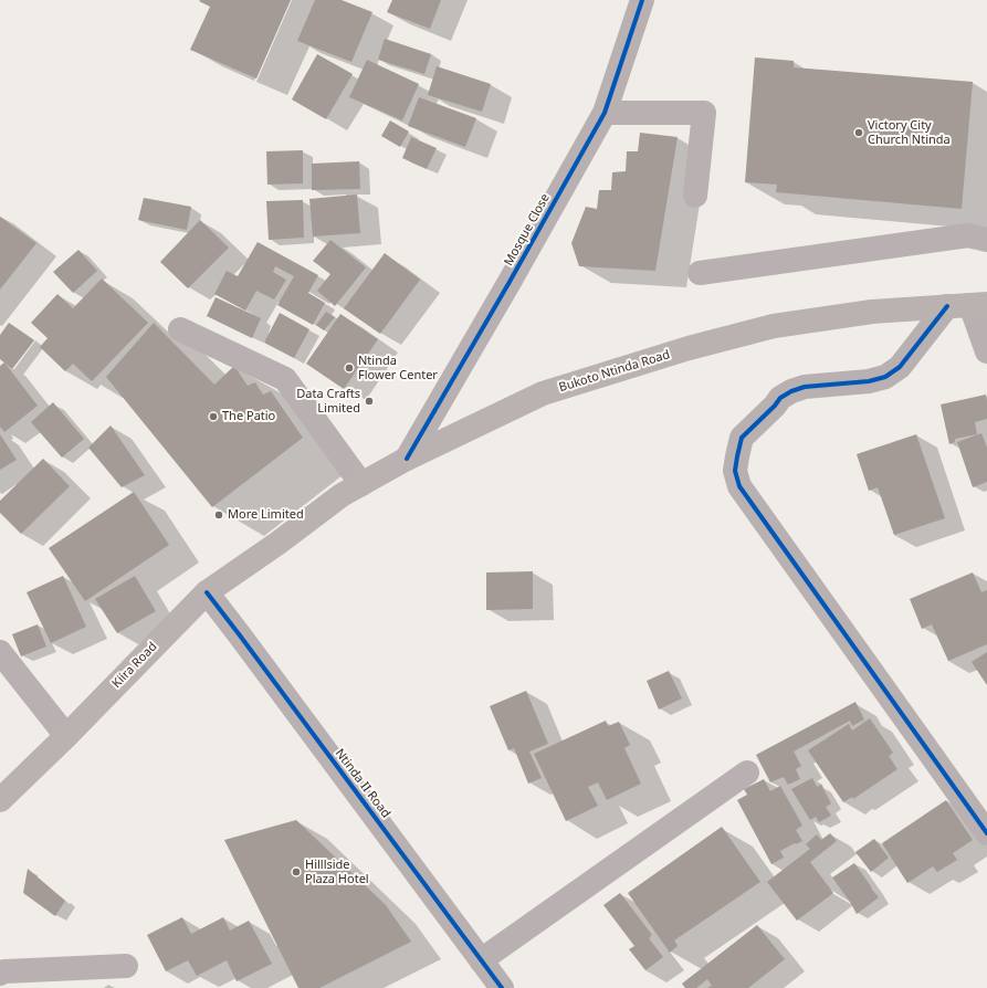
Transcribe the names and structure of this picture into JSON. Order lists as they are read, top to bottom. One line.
{"streets":{"main road":["Bukoto Ntinda Road","Kiira Road"],"street":["Mosque Close","Ntinda II Road"]},"crossings":[["Mosque Close","Bukoto Ntinda Road"],["Bukoto Ntinda Road","Kiira Road"],["Kiira Road","Ntinda II Road"]],"places":["Victory City Church Ntinda","Ntinda Flower Center","Data Crafts Limited","The Patio","More Limited","Hilllside Plaza Hotel"]}
